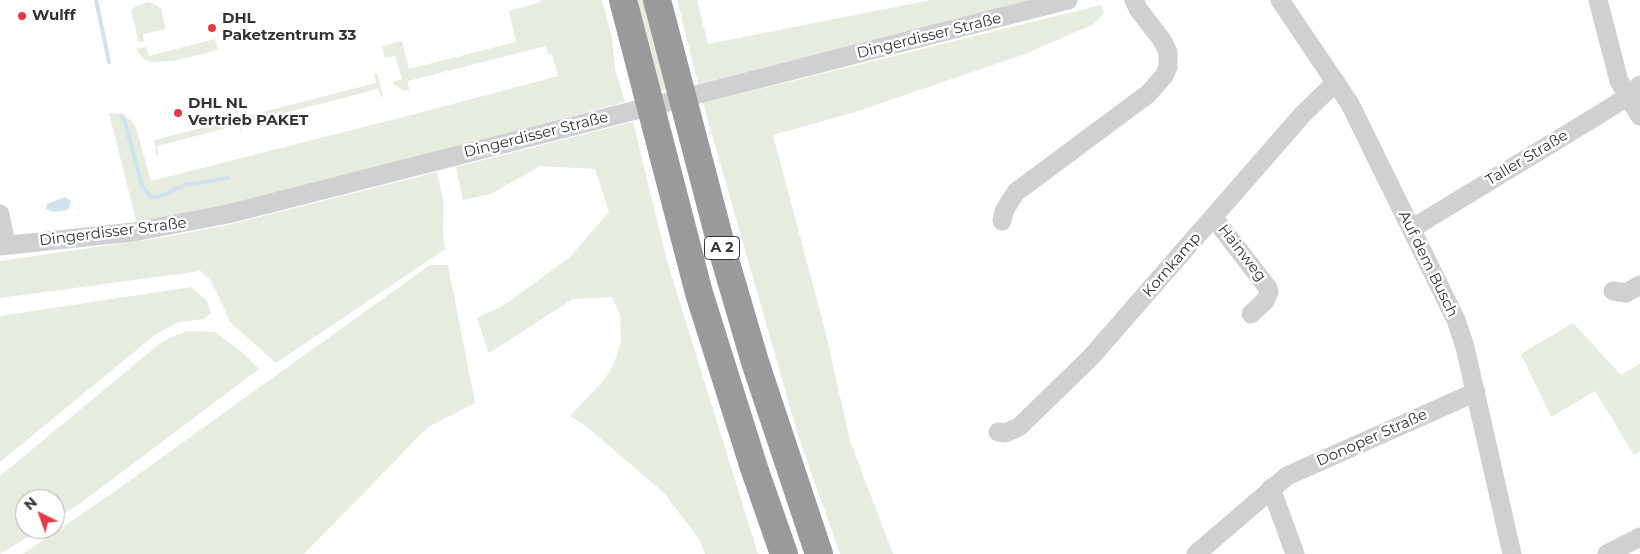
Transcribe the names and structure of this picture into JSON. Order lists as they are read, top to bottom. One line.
{"streets":{"highway":["A 2"],"street":["Dingerdisser Straße","Taller Straße","Hainweg","Auf dem Busch","Kornkamp","Donoper Straße"]},"crossings":[["Taller Straße","Auf dem Busch"],["Hainweg","Kornkamp"],["Auf dem Busch","Kornkamp"],["Auf dem Busch","Donoper Straße"]],"places":["Wulff","DHL Paketzentrum 33","DHL NL Vertrieb PAKET"],"north":"top left"}
